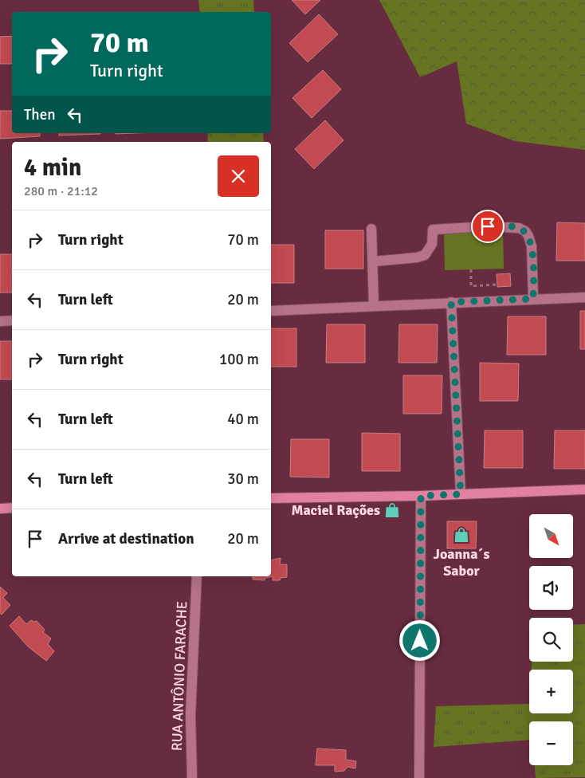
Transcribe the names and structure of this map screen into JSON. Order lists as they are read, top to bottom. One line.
{"streets":{"street":["RUA ANTÔNIO FARACHE"]},"places":{"shop":["Maciel Rações","Joanna´s Sabor"]},"north":"bottom right","page":{"turn":["70 m","Turn right"],"then":"Then","heading":["4 min","280 m · 21:12"],"list":[{"name":"Turn right","value":"70 m"},{"name":"Turn left","value":"20 m"},{"name":"Turn right","value":"100 m"},{"name":"Turn left","value":"40 m"},{"name":"Turn left","value":"30 m"},{"name":"Arrive at destination","value":"20 m"}],"map_buttons":["+","−"]}}
